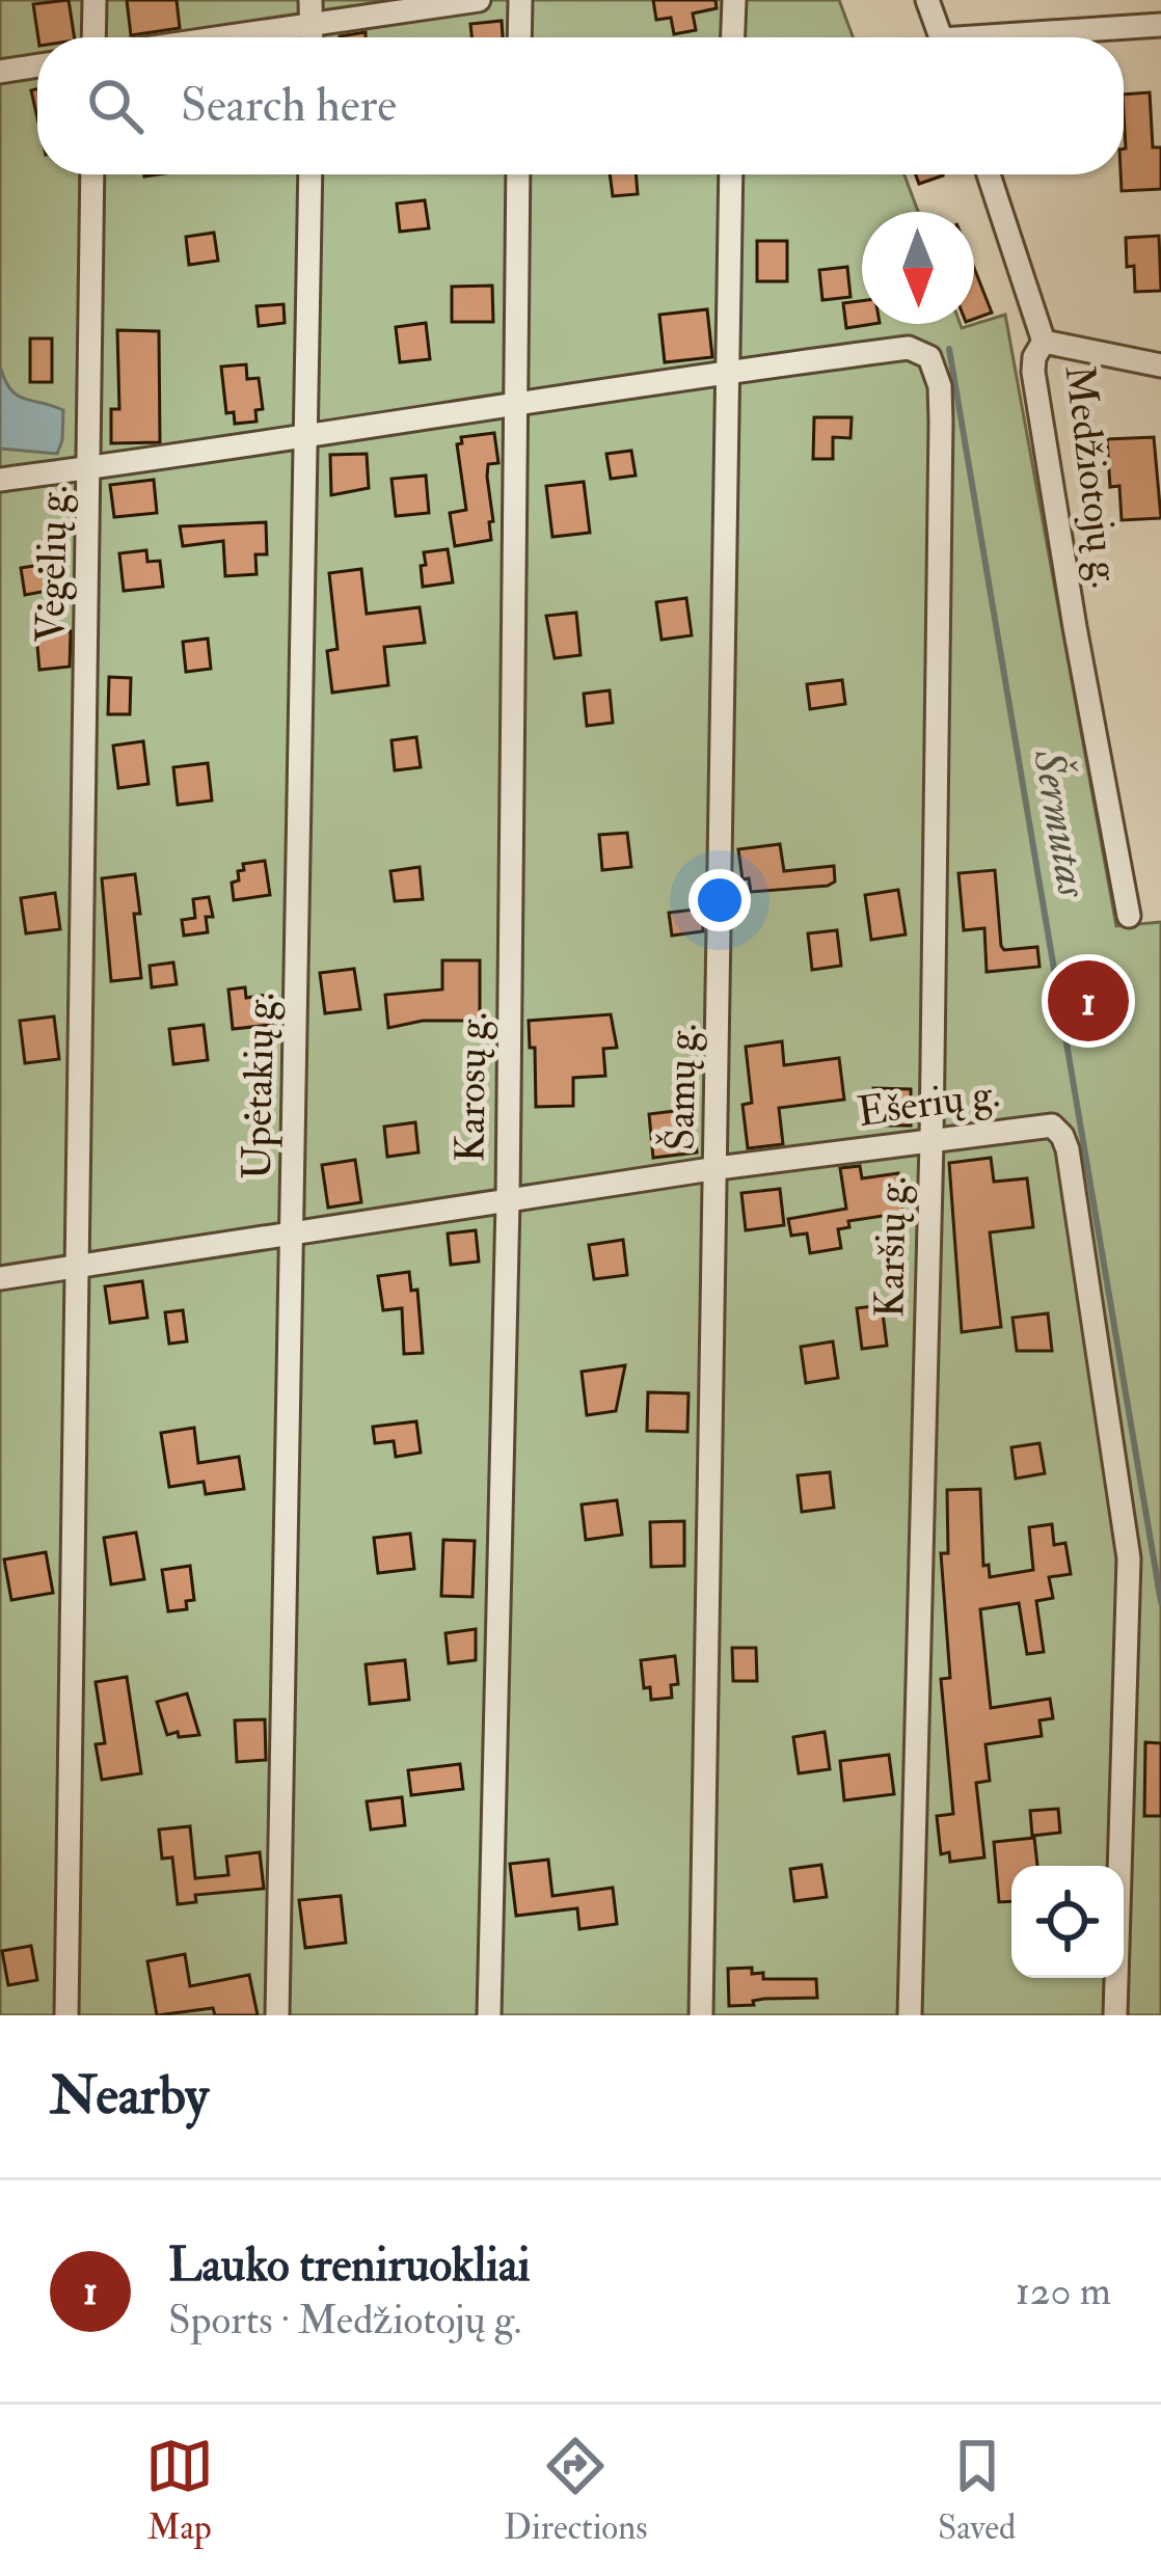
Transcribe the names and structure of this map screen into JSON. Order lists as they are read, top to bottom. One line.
{"streets":{"street":["Medžiotojų g.","Vėgėlių g.","Upėtakių g.","Karosų g.","Šamų g.","Ešerių g.","Karšių g."]},"crossings":[["Vėgėlių g.","Ešerių g."],["Upėtakių g.","Ešerių g."],["Karosų g.","Ešerių g."],["Šamų g.","Ešerių g."],["Šamų g.","Karšių g."],["Ešerių g.","Karšių g."]],"water":["Šermutas"],"north":"bottom","page":{"search":"Search here","pins":"1","heading":"Nearby","list":[{"mark":"1","name":"Lauko treniruokliai","note":"Sports · Medžiotojų g.","value":"120 m"}],"nav":["Map","Directions","Saved"]}}
